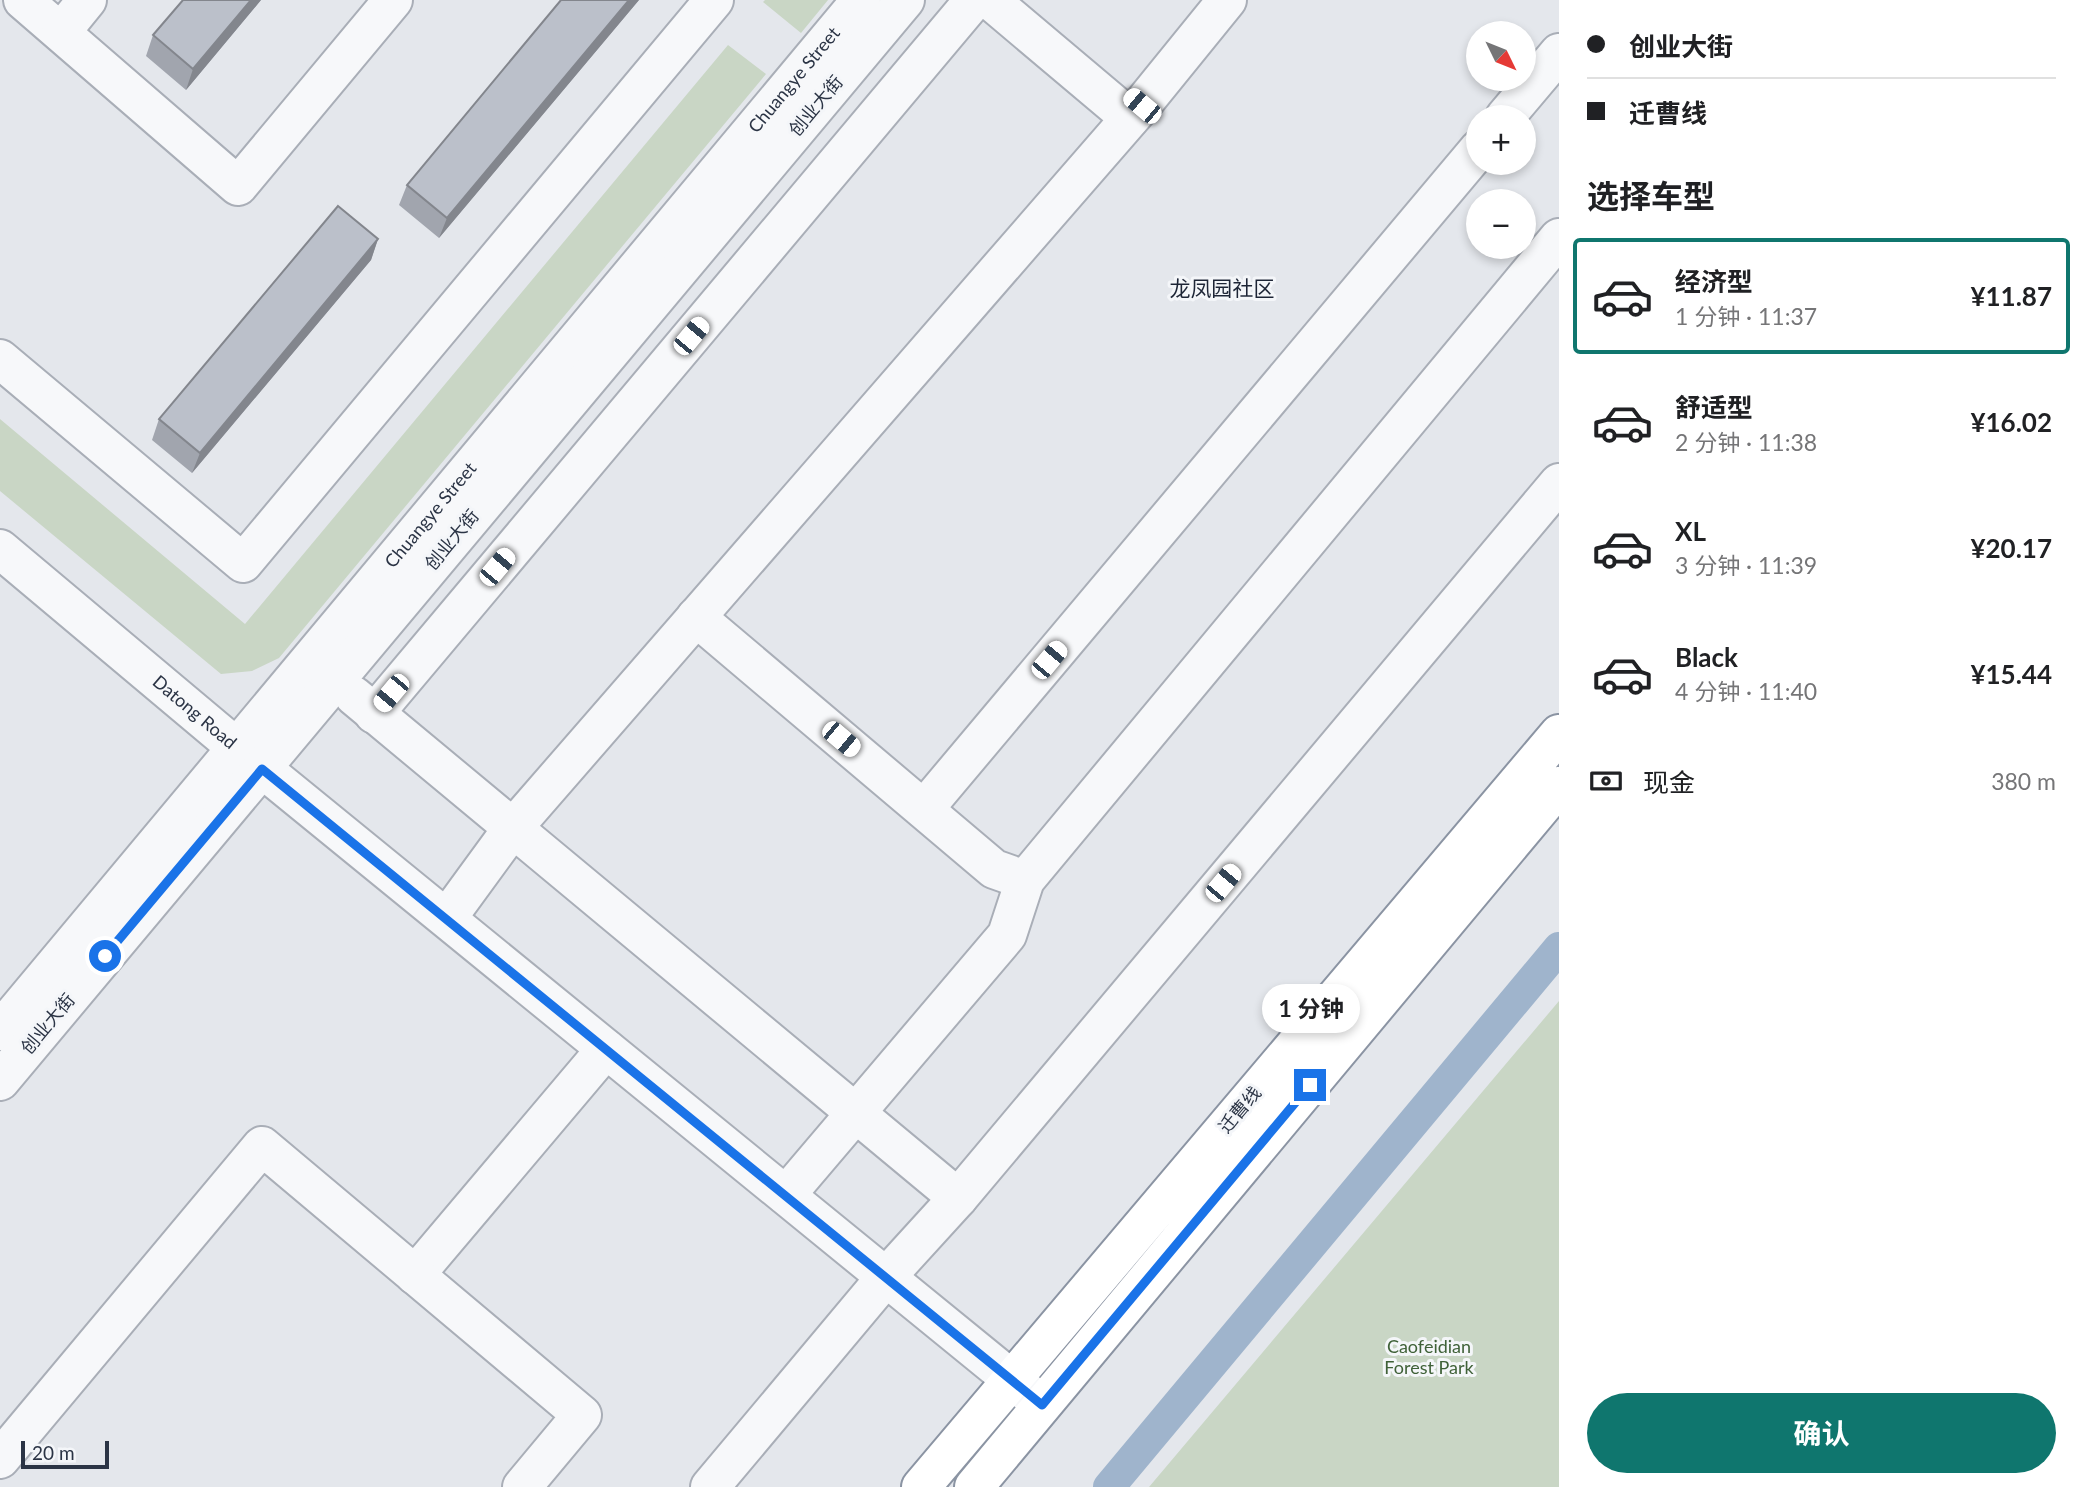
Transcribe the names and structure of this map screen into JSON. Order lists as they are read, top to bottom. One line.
{"streets":{"highway":["迁曹线"],"street":["Chuangye Street","创业大街","Datong Road"]},"crossings":[["Chuangye Street","创业大街"],["Chuangye Street","Datong Road"],["创业大街","Datong Road"],["Datong Road","迁曹线"]],"districts":["龙凤园社区"],"parks":["Caofeidian Forest Park"],"scale_bar":"20 m","north":"bottom right","page":{"banner":["创业大街","迁曹线"],"map_buttons":["+","−"],"heading":"选择车型","list":[{"name":"经济型","note":"1 分钟 · 11:37","value":"¥11.87"},{"name":"舒适型","note":"2 分钟 · 11:38","value":"¥16.02"},{"name":"XL","note":"3 分钟 · 11:39","value":"¥20.17"},{"name":"Black","note":"4 分钟 · 11:40","value":"¥15.44"}],"pay":["现金","380 m"],"bubble":"1 分钟","buttons":"确认","scale":"20 m"}}
